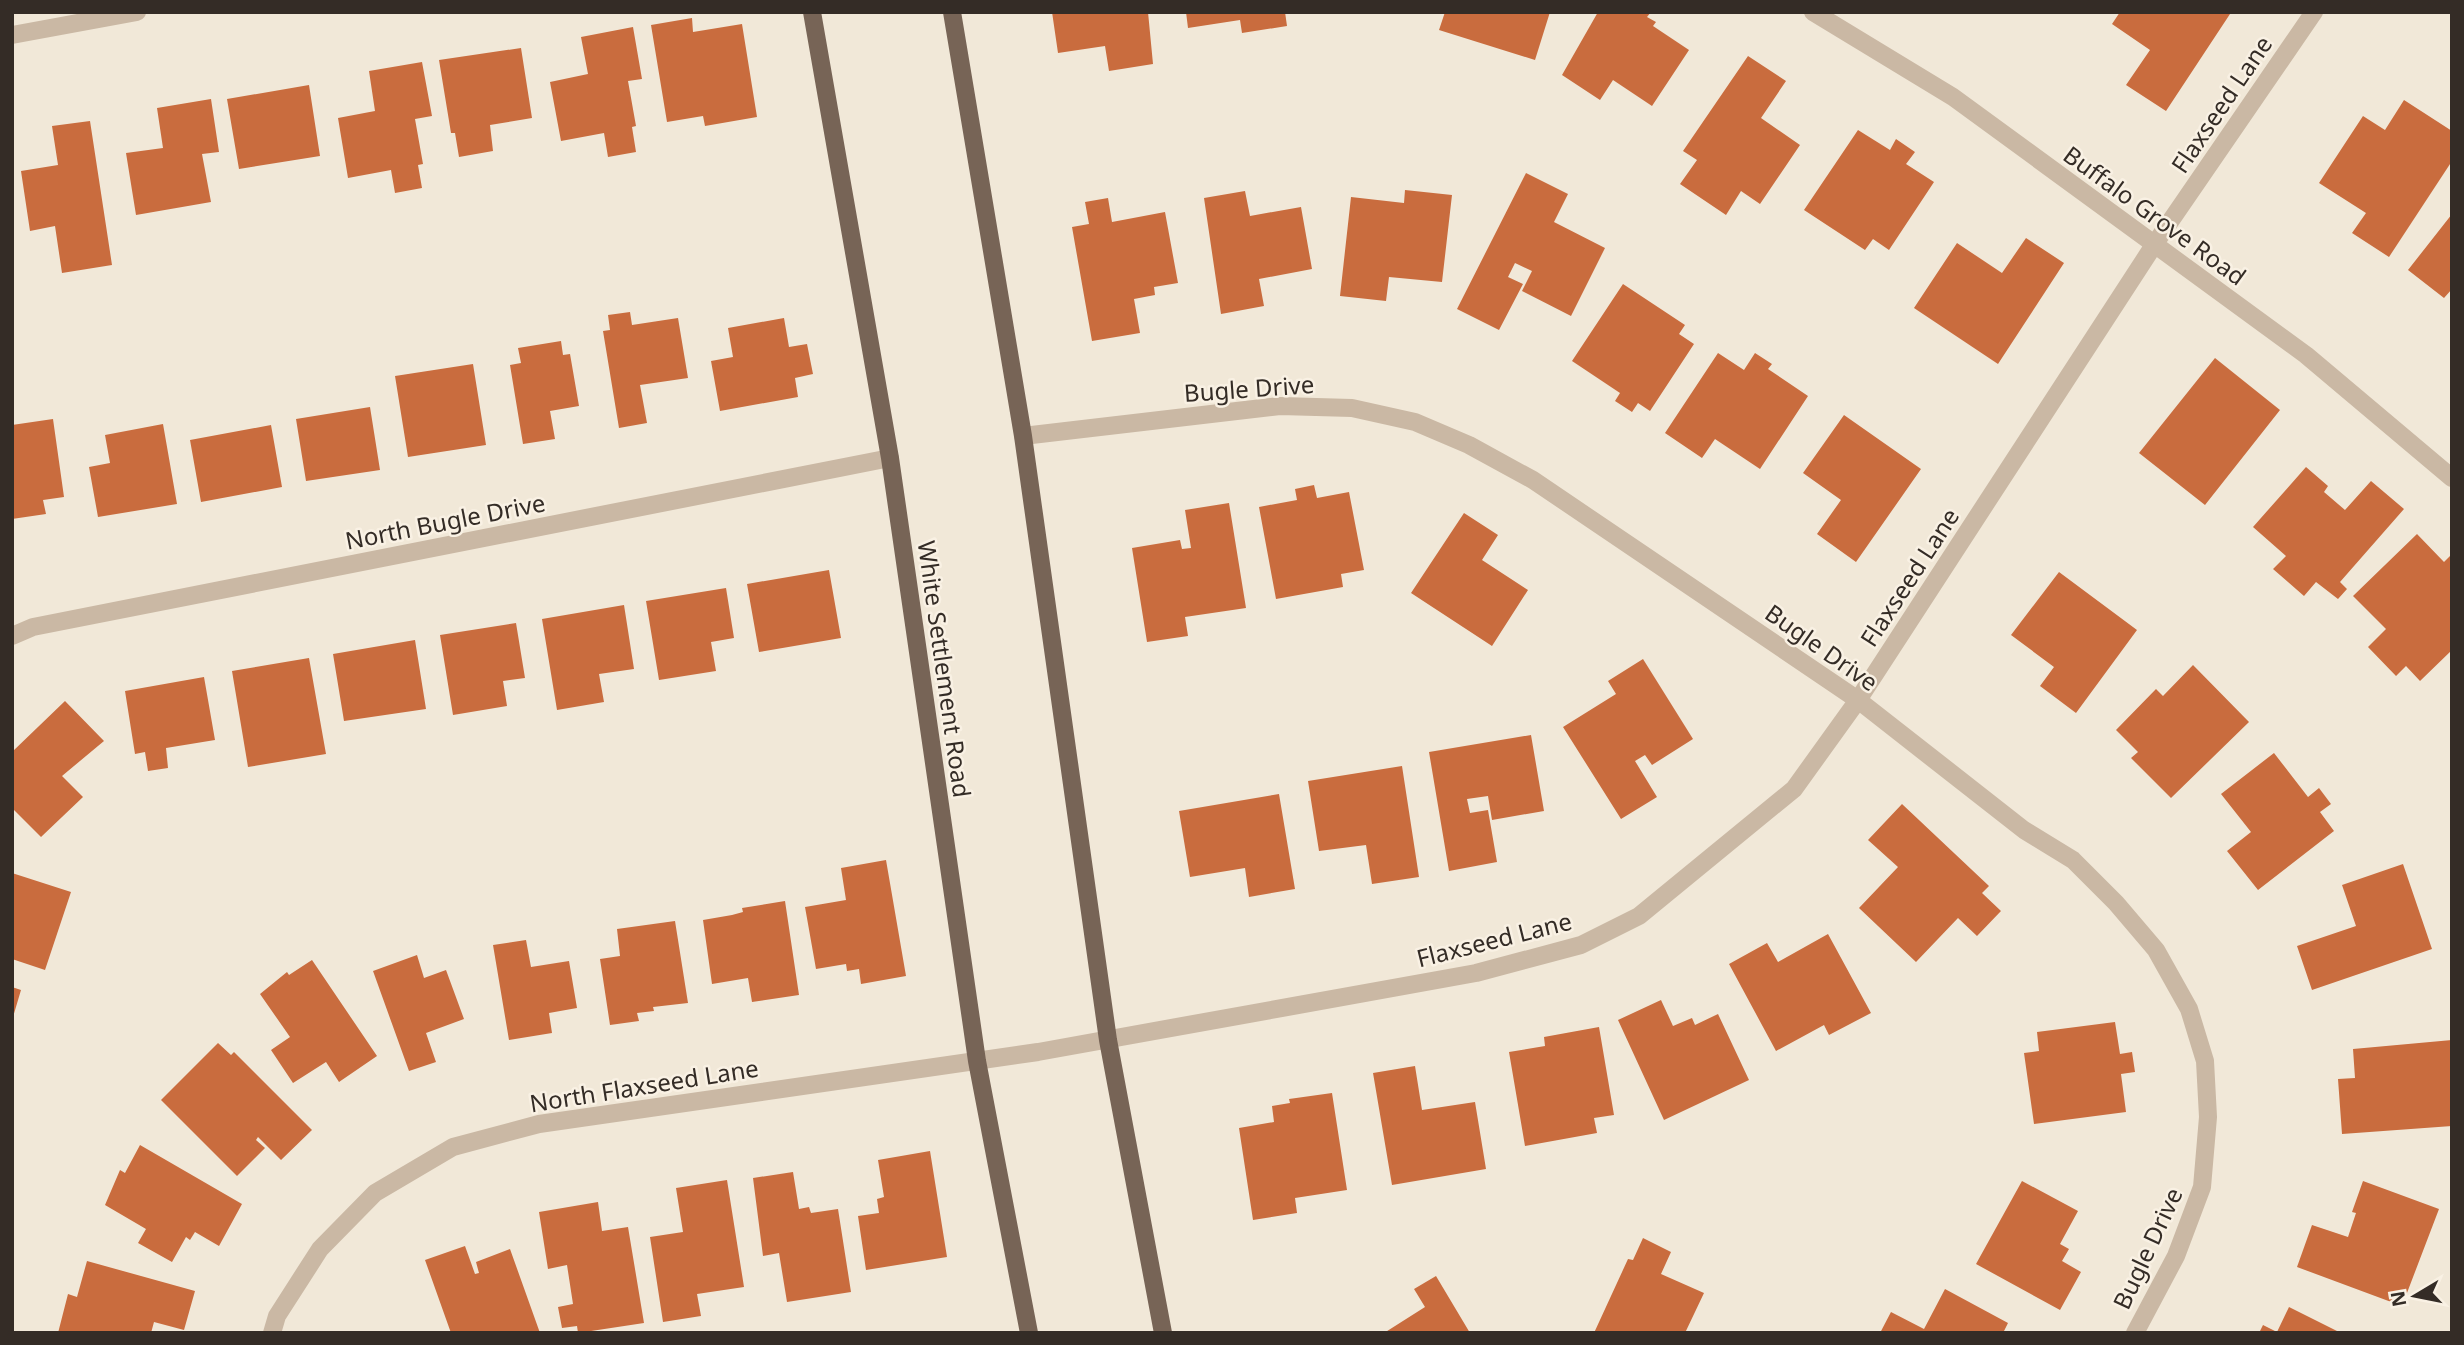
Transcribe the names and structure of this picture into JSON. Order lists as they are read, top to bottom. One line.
{"streets":{"main road":["White Settlement Road"],"street":["Flaxseed Lane","Buffalo Grove Road","Bugle Drive","North Bugle Drive","North Flaxseed Lane"]},"crossings":[["Flaxseed Lane","Buffalo Grove Road"],["Flaxseed Lane","Bugle Drive"],["Flaxseed Lane","North Flaxseed Lane"],["North Bugle Drive","White Settlement Road"],["White Settlement Road","North Flaxseed Lane"]],"north":"left"}
